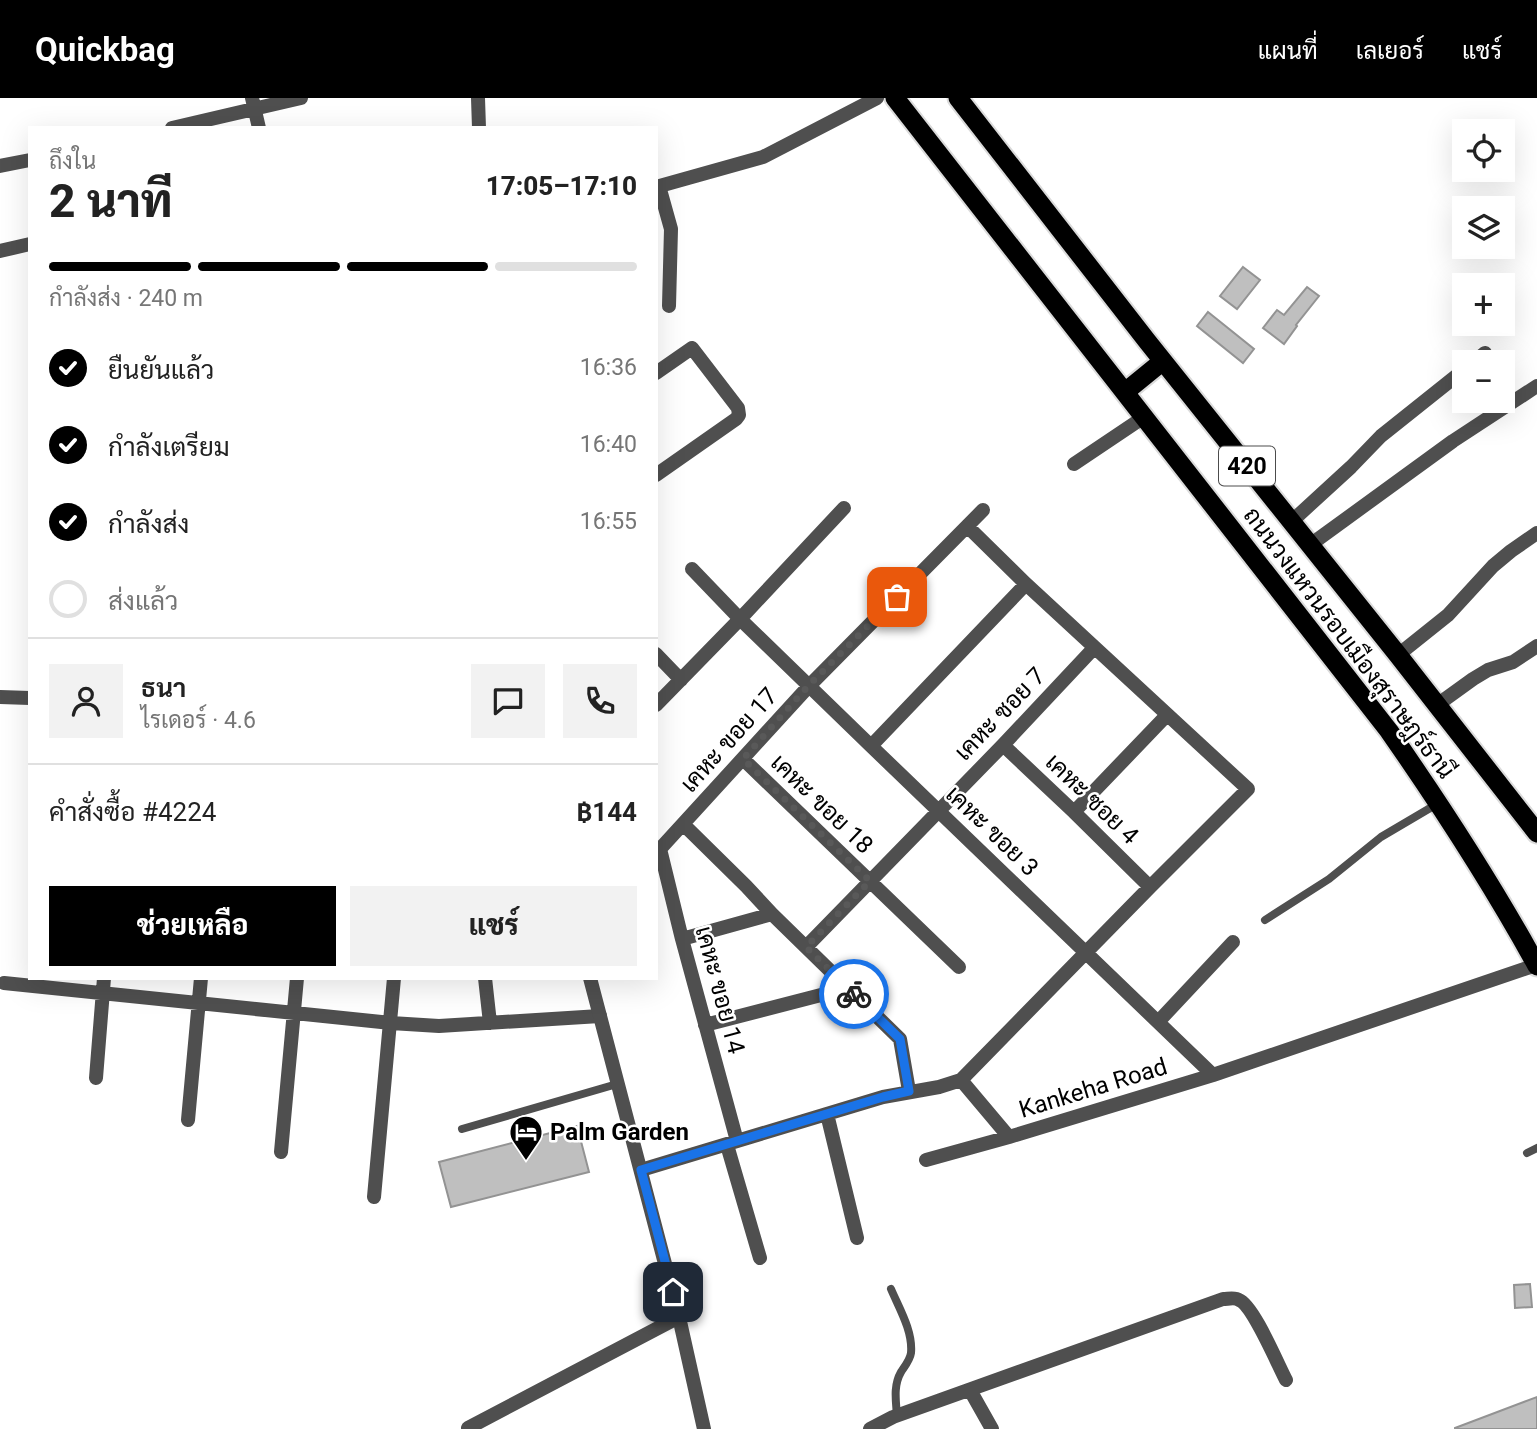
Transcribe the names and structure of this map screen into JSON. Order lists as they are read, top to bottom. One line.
{"streets":{"highway":["420","ถนนวงแหวนรอบเมืองสุราษฎร์ธานี"],"street":["เคหะ ซอย 7","เคหะ ขอย 17","เคหะ ซอย 4","เคหะ ขอย 18","เคหะ ขอย 3","เคหะ ขอย 14","Kankeha Road"]},"crossings":[["ถนนวงแหวนรอบเมืองสุราษฎร์ธานี","Kankeha Road"],["เคหะ ซอย 7","เคหะ ขอย 17"],["เคหะ ซอย 7","เคหะ ซอย 4"],["เคหะ ซอย 7","เคหะ ขอย 18"],["เคหะ ซอย 7","เคหะ ขอย 3"],["เคหะ ขอย 17","เคหะ ขอย 18"],["เคหะ ขอย 17","เคหะ ขอย 3"],["เคหะ ขอย 17","เคหะ ขอย 14"],["เคหะ ขอย 3","Kankeha Road"]],"places":{"hotel":["Palm Garden"]},"page":{"header":"Quickbag","nav":["แผนที่","เลเยอร์","แชร์"],"map_buttons":["+","−"],"heading":["2 นาที","ถึงใน","17:05–17:10"],"panel":["ธนา","ไรเดอร์ · 4.6","คำสั่งซื้อ #4224","฿144"],"bar":"กำลังส่ง · 240 m","list":[["ยืนยันแล้ว","16:36"],["กำลังเตรียม","16:40"],["กำลังส่ง","16:55"],"ส่งแล้ว"],"buttons":["ช่วยเหลือ","แชร์"]}}
